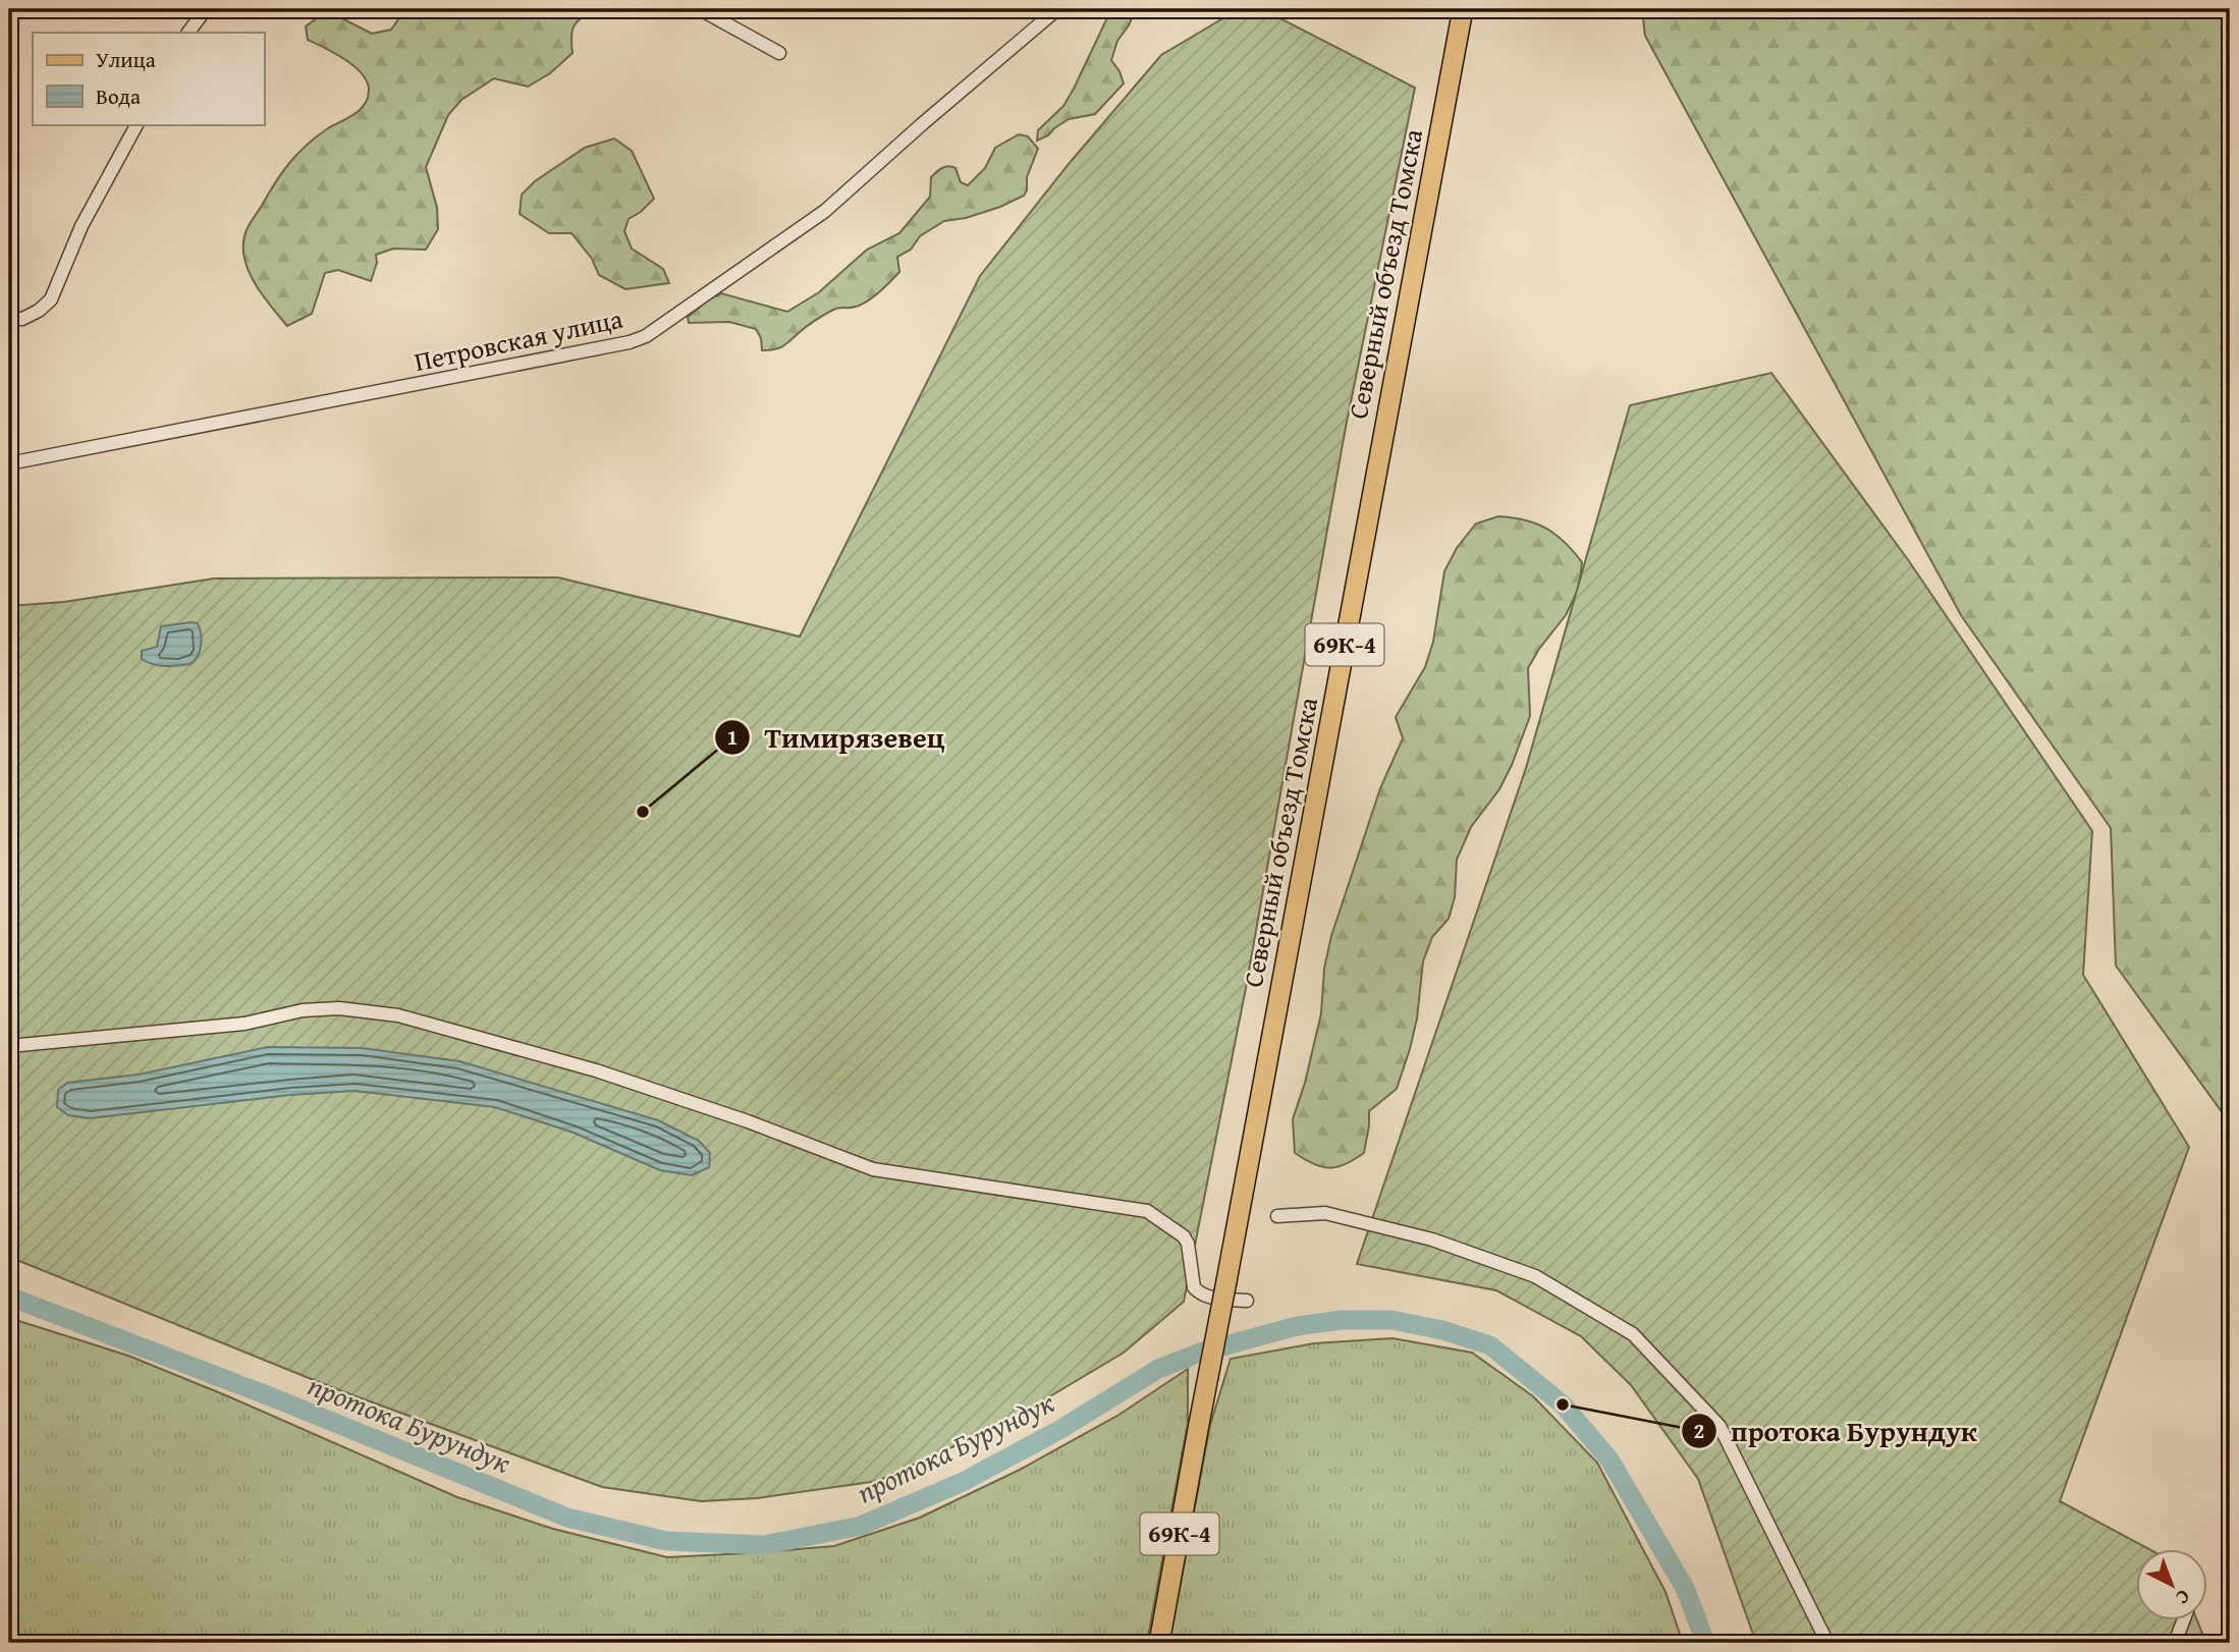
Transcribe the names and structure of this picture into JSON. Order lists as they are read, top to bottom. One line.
{"streets":{"main road":["Северный объезд Томска","69К-4"],"street":["Петровская улица"]},"water":["протока Бурундук"],"places":["Тимирязевец","протока Бурундук"],"legend":["Улица","Вода"],"north":"bottom right"}
